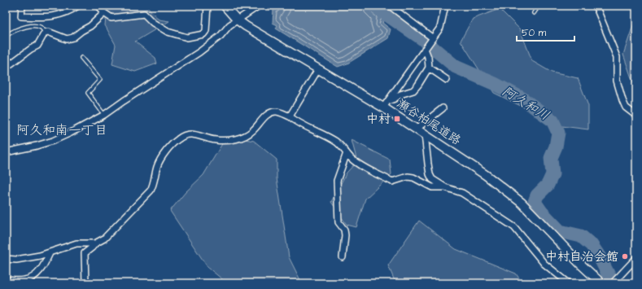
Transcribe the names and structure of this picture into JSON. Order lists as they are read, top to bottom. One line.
{"streets":{"main road":["瀬谷柏尾道路"]},"districts":["阿久和南一丁目"],"water":["阿久和川"],"places":{"transit":["中村"],"other":["中村自治会館"]},"scale_bar":"50 m"}
